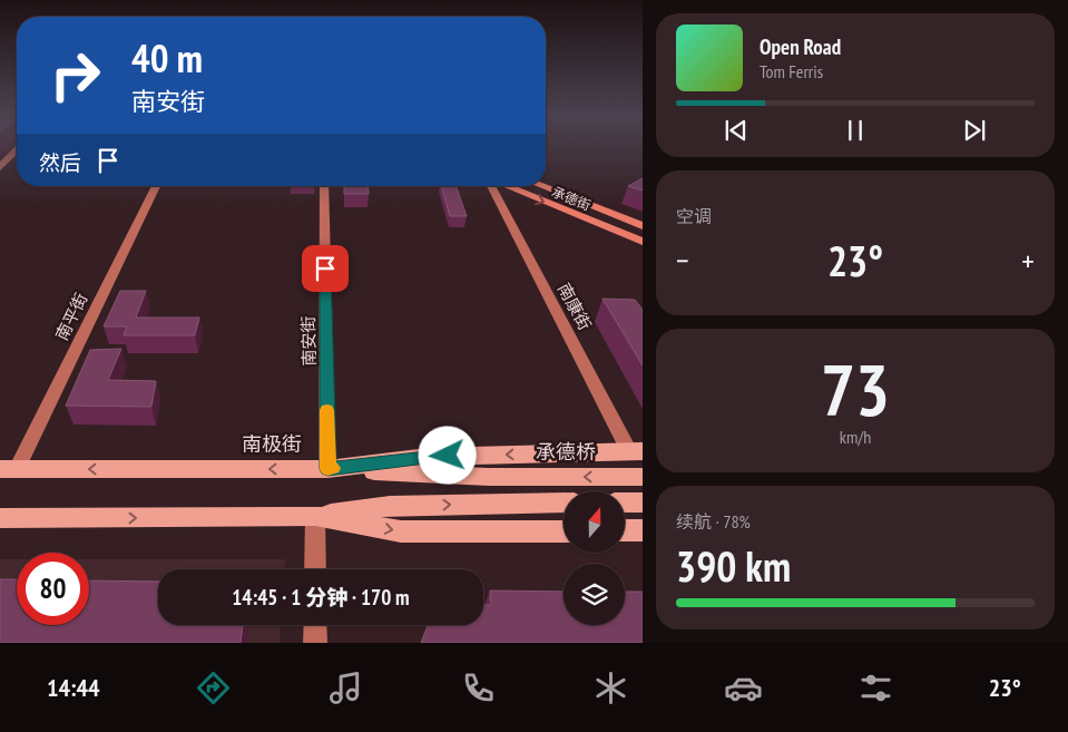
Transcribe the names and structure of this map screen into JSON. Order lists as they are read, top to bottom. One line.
{"streets":{"highway":["南极街","承德桥"],"main road":["承德街"],"street":["南康街","南平街","南安街"]},"crossings":[["南康街","南极街"],["南平街","南极街"],["南安街","南极街"],["南安街","承德桥"],["南极街","承德桥"]],"north":"top","page":{"turn":["40 m","南安街"],"song":["Open Road","Tom Ferris"],"then":"然后","tile":["空调",["73","km/h"],["续航 · 78%","390 km"]],"heat":["−","23°","+"],"limit":"80","trip":"14:45 · 1 分钟 · 170 m","tabs":["14:44","23°"]}}
